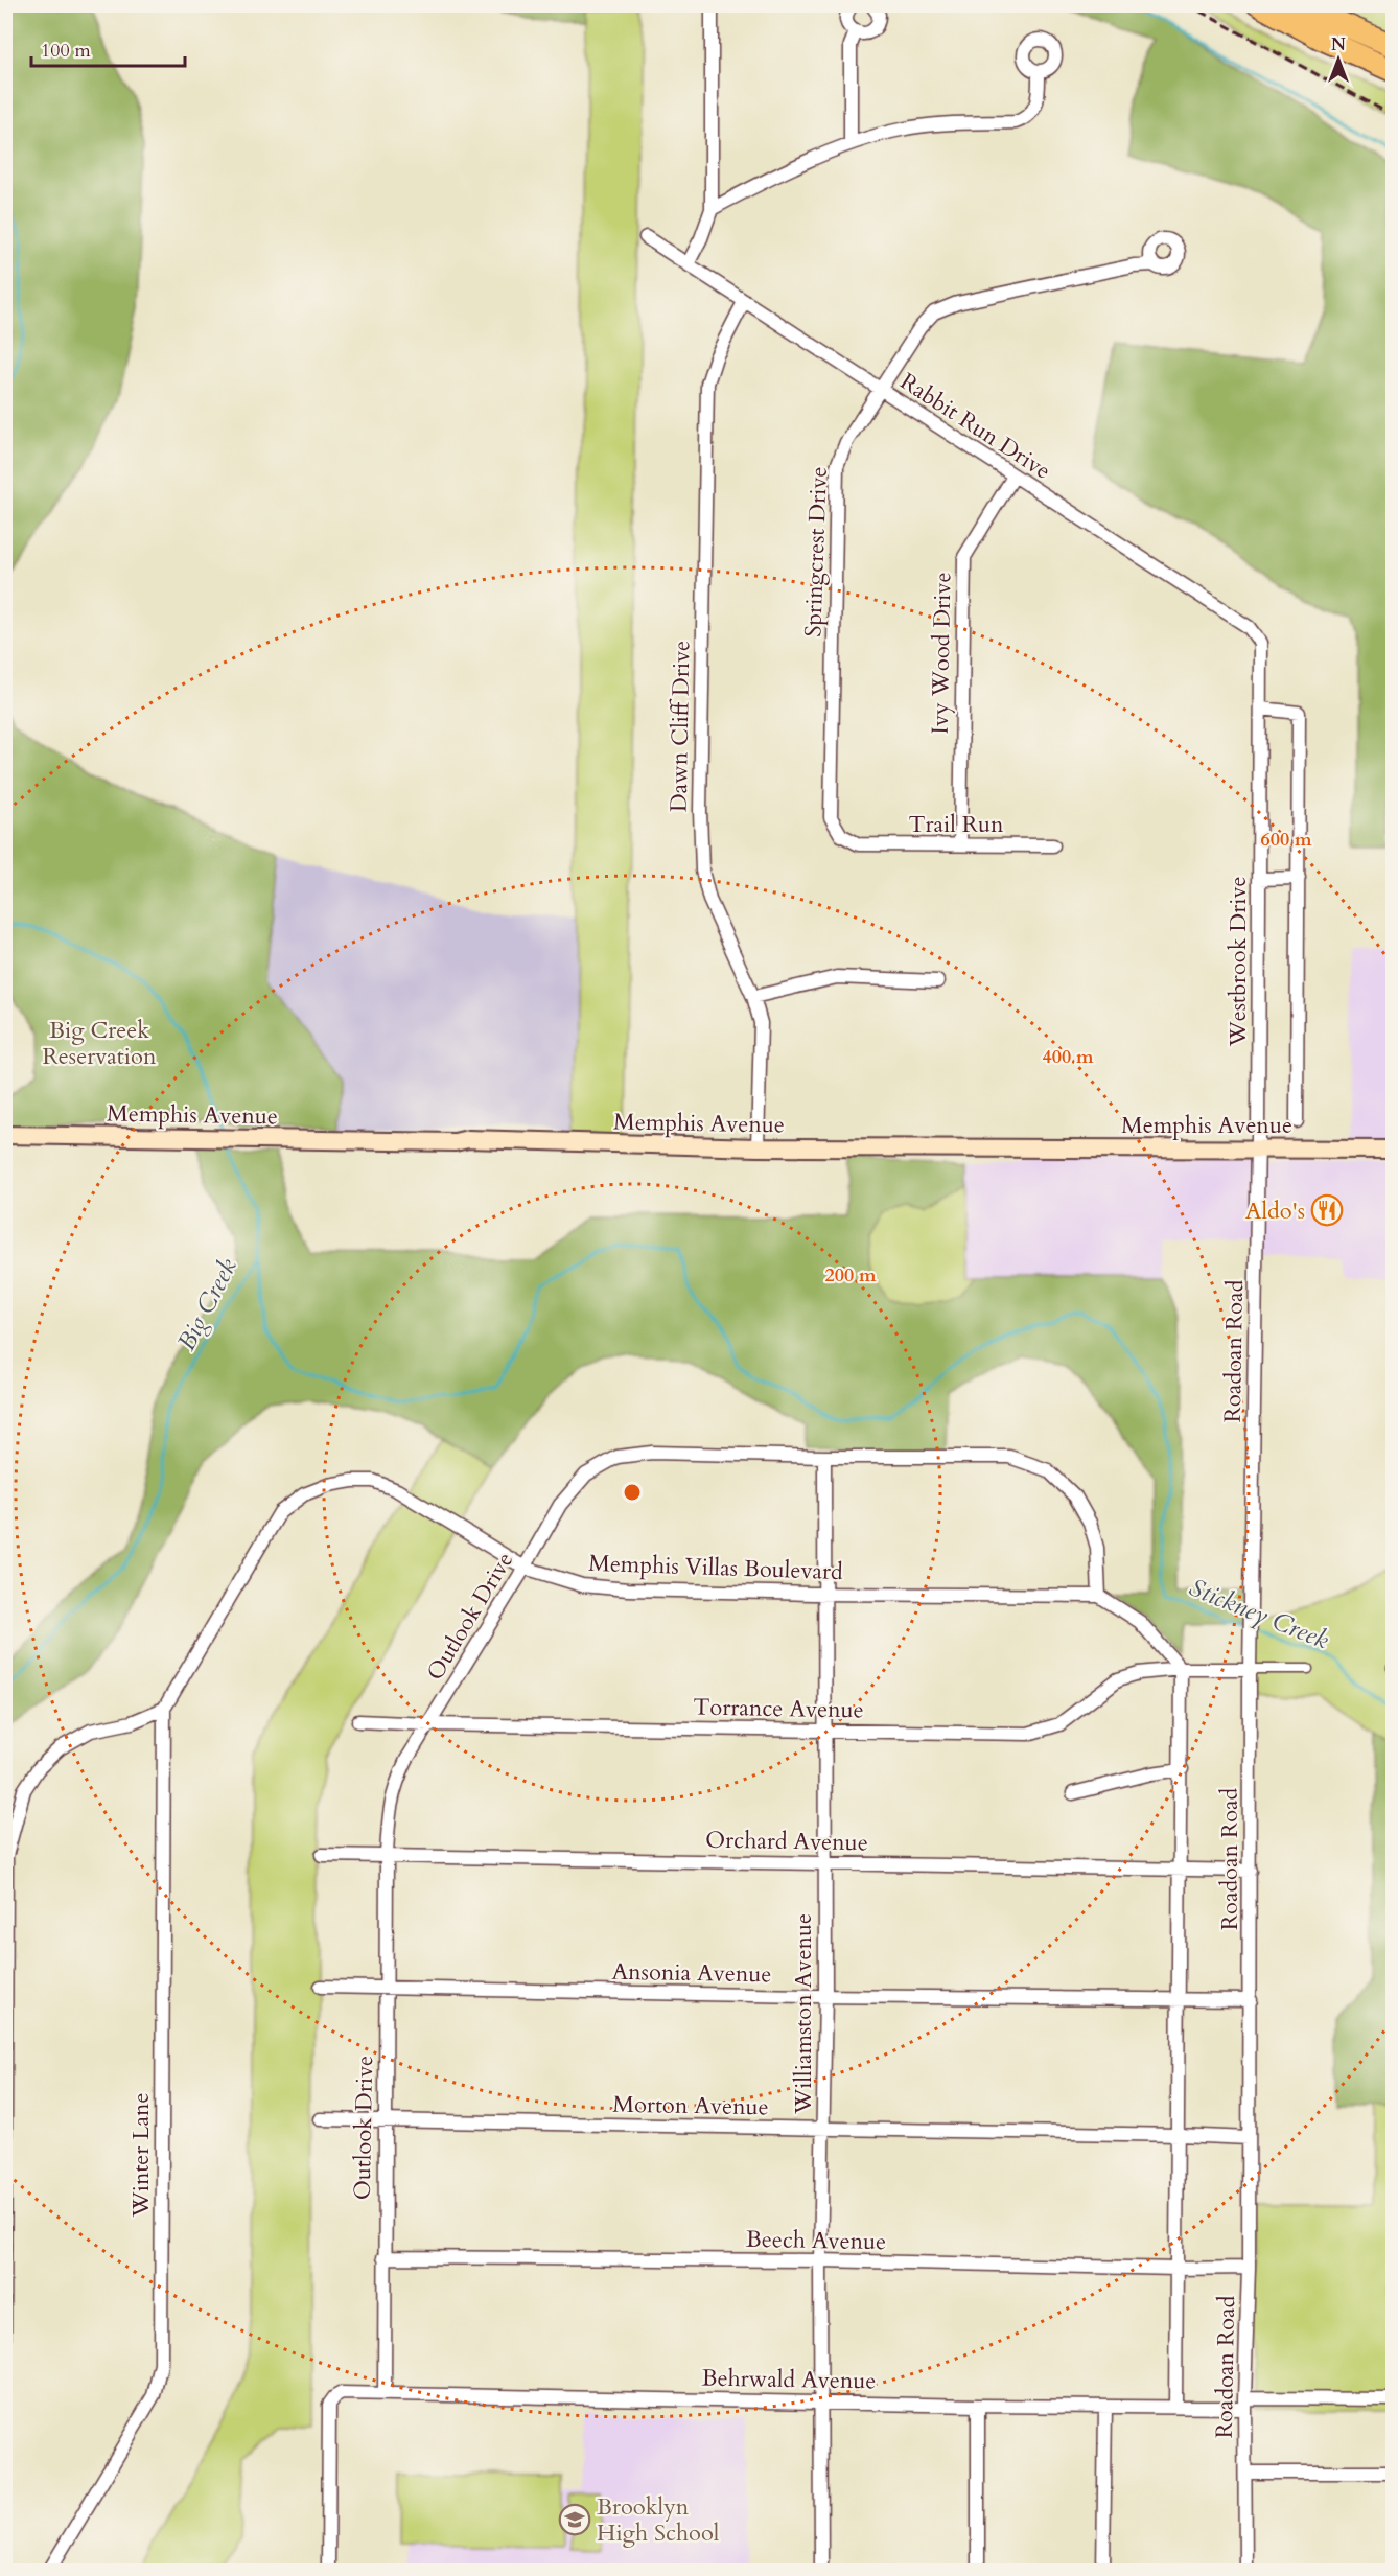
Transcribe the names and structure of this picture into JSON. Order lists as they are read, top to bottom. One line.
{"streets":{"main road":["Memphis Avenue"],"street":["Rabbit Run Drive","Springcrest Drive","Ivy Wood Drive","Dawn Cliff Drive","Trail Run","Westbrook Drive","Roadoan Road","Memphis Villas Boulevard","Outlook Drive","Torrance Avenue","Orchard Avenue","Ansonia Avenue","Williamston Avenue","Morton Avenue","Winter Lane","Beech Avenue","Behrwald Avenue"]},"crossings":[["Rabbit Run Drive","Springcrest Drive"],["Rabbit Run Drive","Ivy Wood Drive"],["Rabbit Run Drive","Dawn Cliff Drive"],["Rabbit Run Drive","Westbrook Drive"],["Springcrest Drive","Trail Run"],["Ivy Wood Drive","Trail Run"],["Dawn Cliff Drive","Memphis Avenue"],["Westbrook Drive","Memphis Avenue"],["Westbrook Drive","Roadoan Road"],["Memphis Avenue","Roadoan Road"],["Roadoan Road","Orchard Avenue"],["Roadoan Road","Ansonia Avenue"],["Roadoan Road","Morton Avenue"],["Roadoan Road","Beech Avenue"],["Roadoan Road","Behrwald Avenue"],["Memphis Villas Boulevard","Outlook Drive"],["Memphis Villas Boulevard","Williamston Avenue"],["Memphis Villas Boulevard","Winter Lane"],["Outlook Drive","Torrance Avenue"],["Outlook Drive","Orchard Avenue"],["Outlook Drive","Ansonia Avenue"],["Outlook Drive","Williamston Avenue"],["Outlook Drive","Morton Avenue"],["Outlook Drive","Beech Avenue"],["Outlook Drive","Behrwald Avenue"],["Torrance Avenue","Williamston Avenue"],["Orchard Avenue","Williamston Avenue"],["Ansonia Avenue","Williamston Avenue"],["Williamston Avenue","Morton Avenue"],["Williamston Avenue","Beech Avenue"],["Williamston Avenue","Behrwald Avenue"]],"water":["Big Creek","Stickney Creek"],"parks":["Big Creek Reservation"],"places":{"restaurant":["Aldo's"],"school or university":["Brooklyn High School"]},"scale_bar":"100 m","north":"top","rings":["600 m","400 m","200 m"]}
